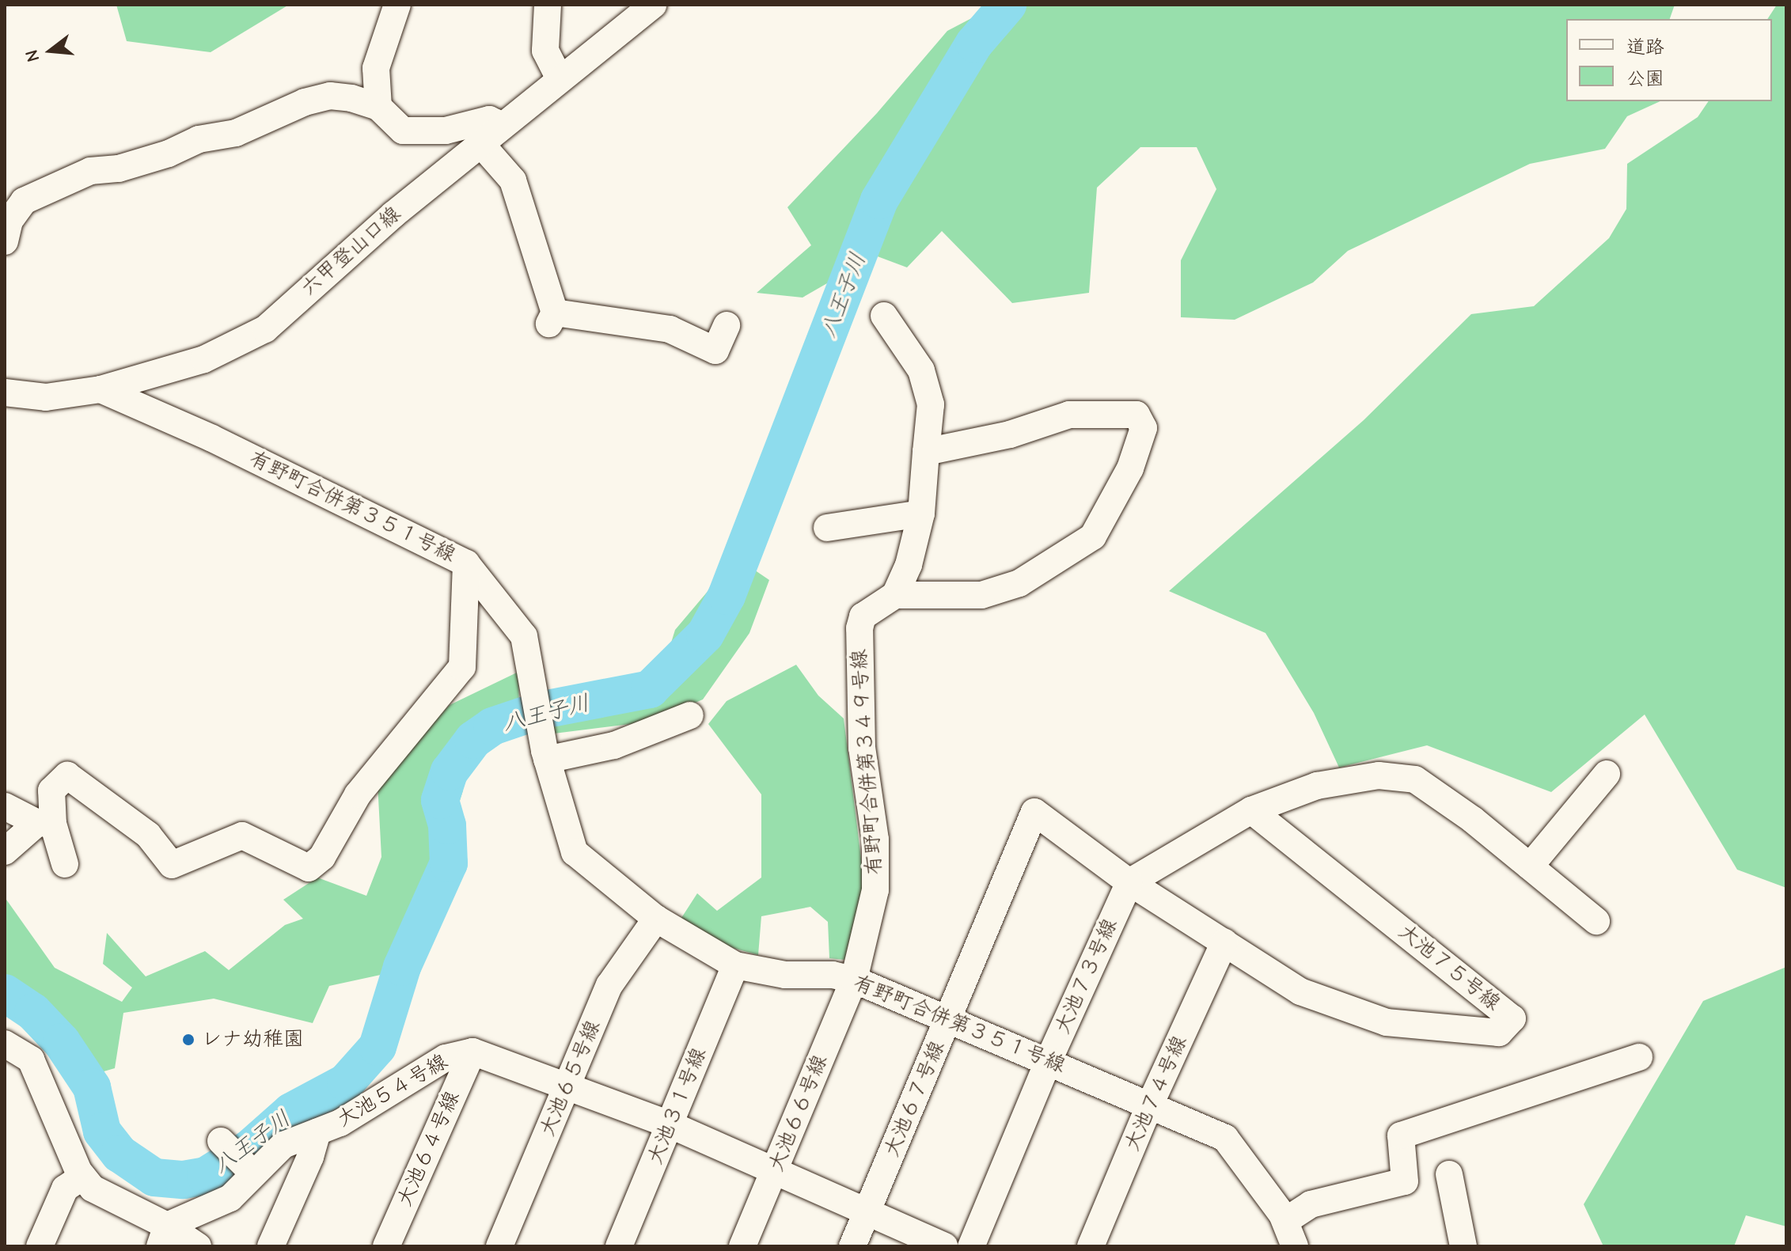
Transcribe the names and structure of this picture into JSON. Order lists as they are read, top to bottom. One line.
{"streets":{"street":["六甲登山口線","有野町合併第３５１号線","有野町合併第３４９号線","大池７５号線","大池７３号線","大池６５号線","大池５４号線","大池７４号線","大池６７号線","大池３１号線","大池６６号線","大池６４号線"]},"crossings":[["六甲登山口線","有野町合併第３５１号線"],["有野町合併第３５１号線","有野町合併第３４９号線"],["有野町合併第３５１号線","大池７３号線"],["有野町合併第３５１号線","大池６５号線"],["有野町合併第３５１号線","大池７４号線"],["有野町合併第３５１号線","大池６７号線"],["有野町合併第３５１号線","大池３１号線"],["有野町合併第３５１号線","大池６６号線"],["有野町合併第３４９号線","大池６６号線"],["大池７５号線","大池７３号線"],["大池７５号線","大池７４号線"],["大池７５号線","大池６７号線"],["大池６５号線","大池５４号線"],["大池５４号線","大池６７号線"],["大池５４号線","大池３１号線"],["大池５４号線","大池６６号線"],["大池５４号線","大池６４号線"]],"water":["八王子川"],"places":["レナ幼稚園"],"legend":["道路","公園"],"north":"left"}
